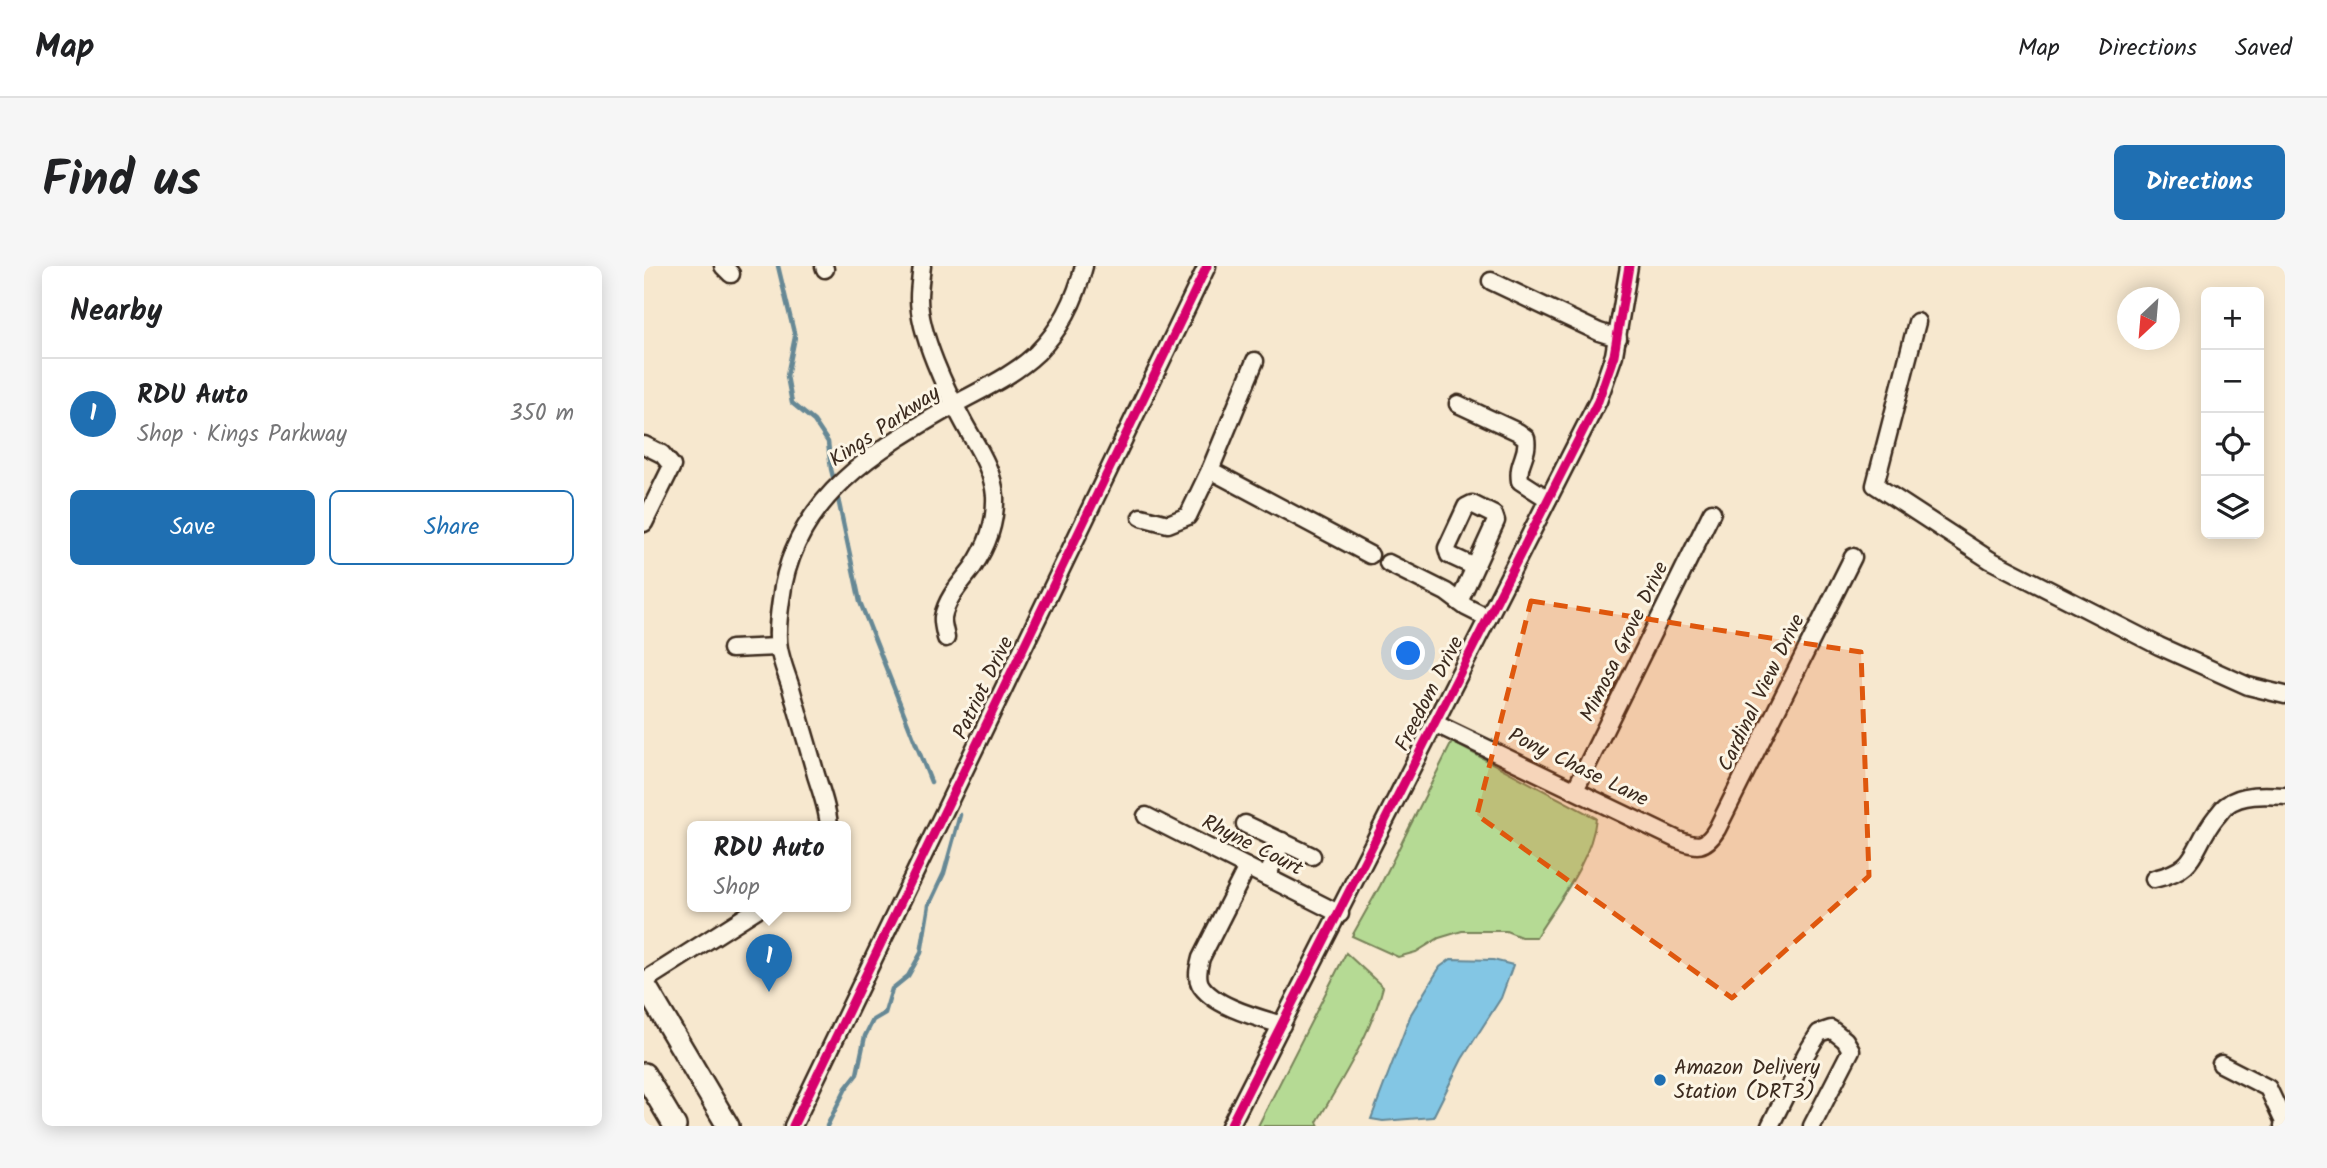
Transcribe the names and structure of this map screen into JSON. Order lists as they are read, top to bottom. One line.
{"streets":{"street":["Kings Parkway","Mimosa Grove Drive","Patriot Drive","Cardinal View Drive","Freedom Drive","Pony Chase Lane","Rhyne Court"]},"crossings":[["Mimosa Grove Drive","Pony Chase Lane"],["Cardinal View Drive","Pony Chase Lane"],["Freedom Drive","Pony Chase Lane"],["Freedom Drive","Rhyne Court"]],"places":["Amazon Delivery Station (DRT3)"],"north":"bottom left","page":{"header":"Map","nav":["Map","Directions","Saved"],"title":"Find us","buttons":["Directions",["Save","Share"]],"heading":"Nearby","map_buttons":["+","−"],"list":[{"mark":"1","name":"RDU Auto","note":"Shop · Kings Parkway","value":"350 m"}],"popup":["RDU Auto","Shop"],"pins":"1"}}
